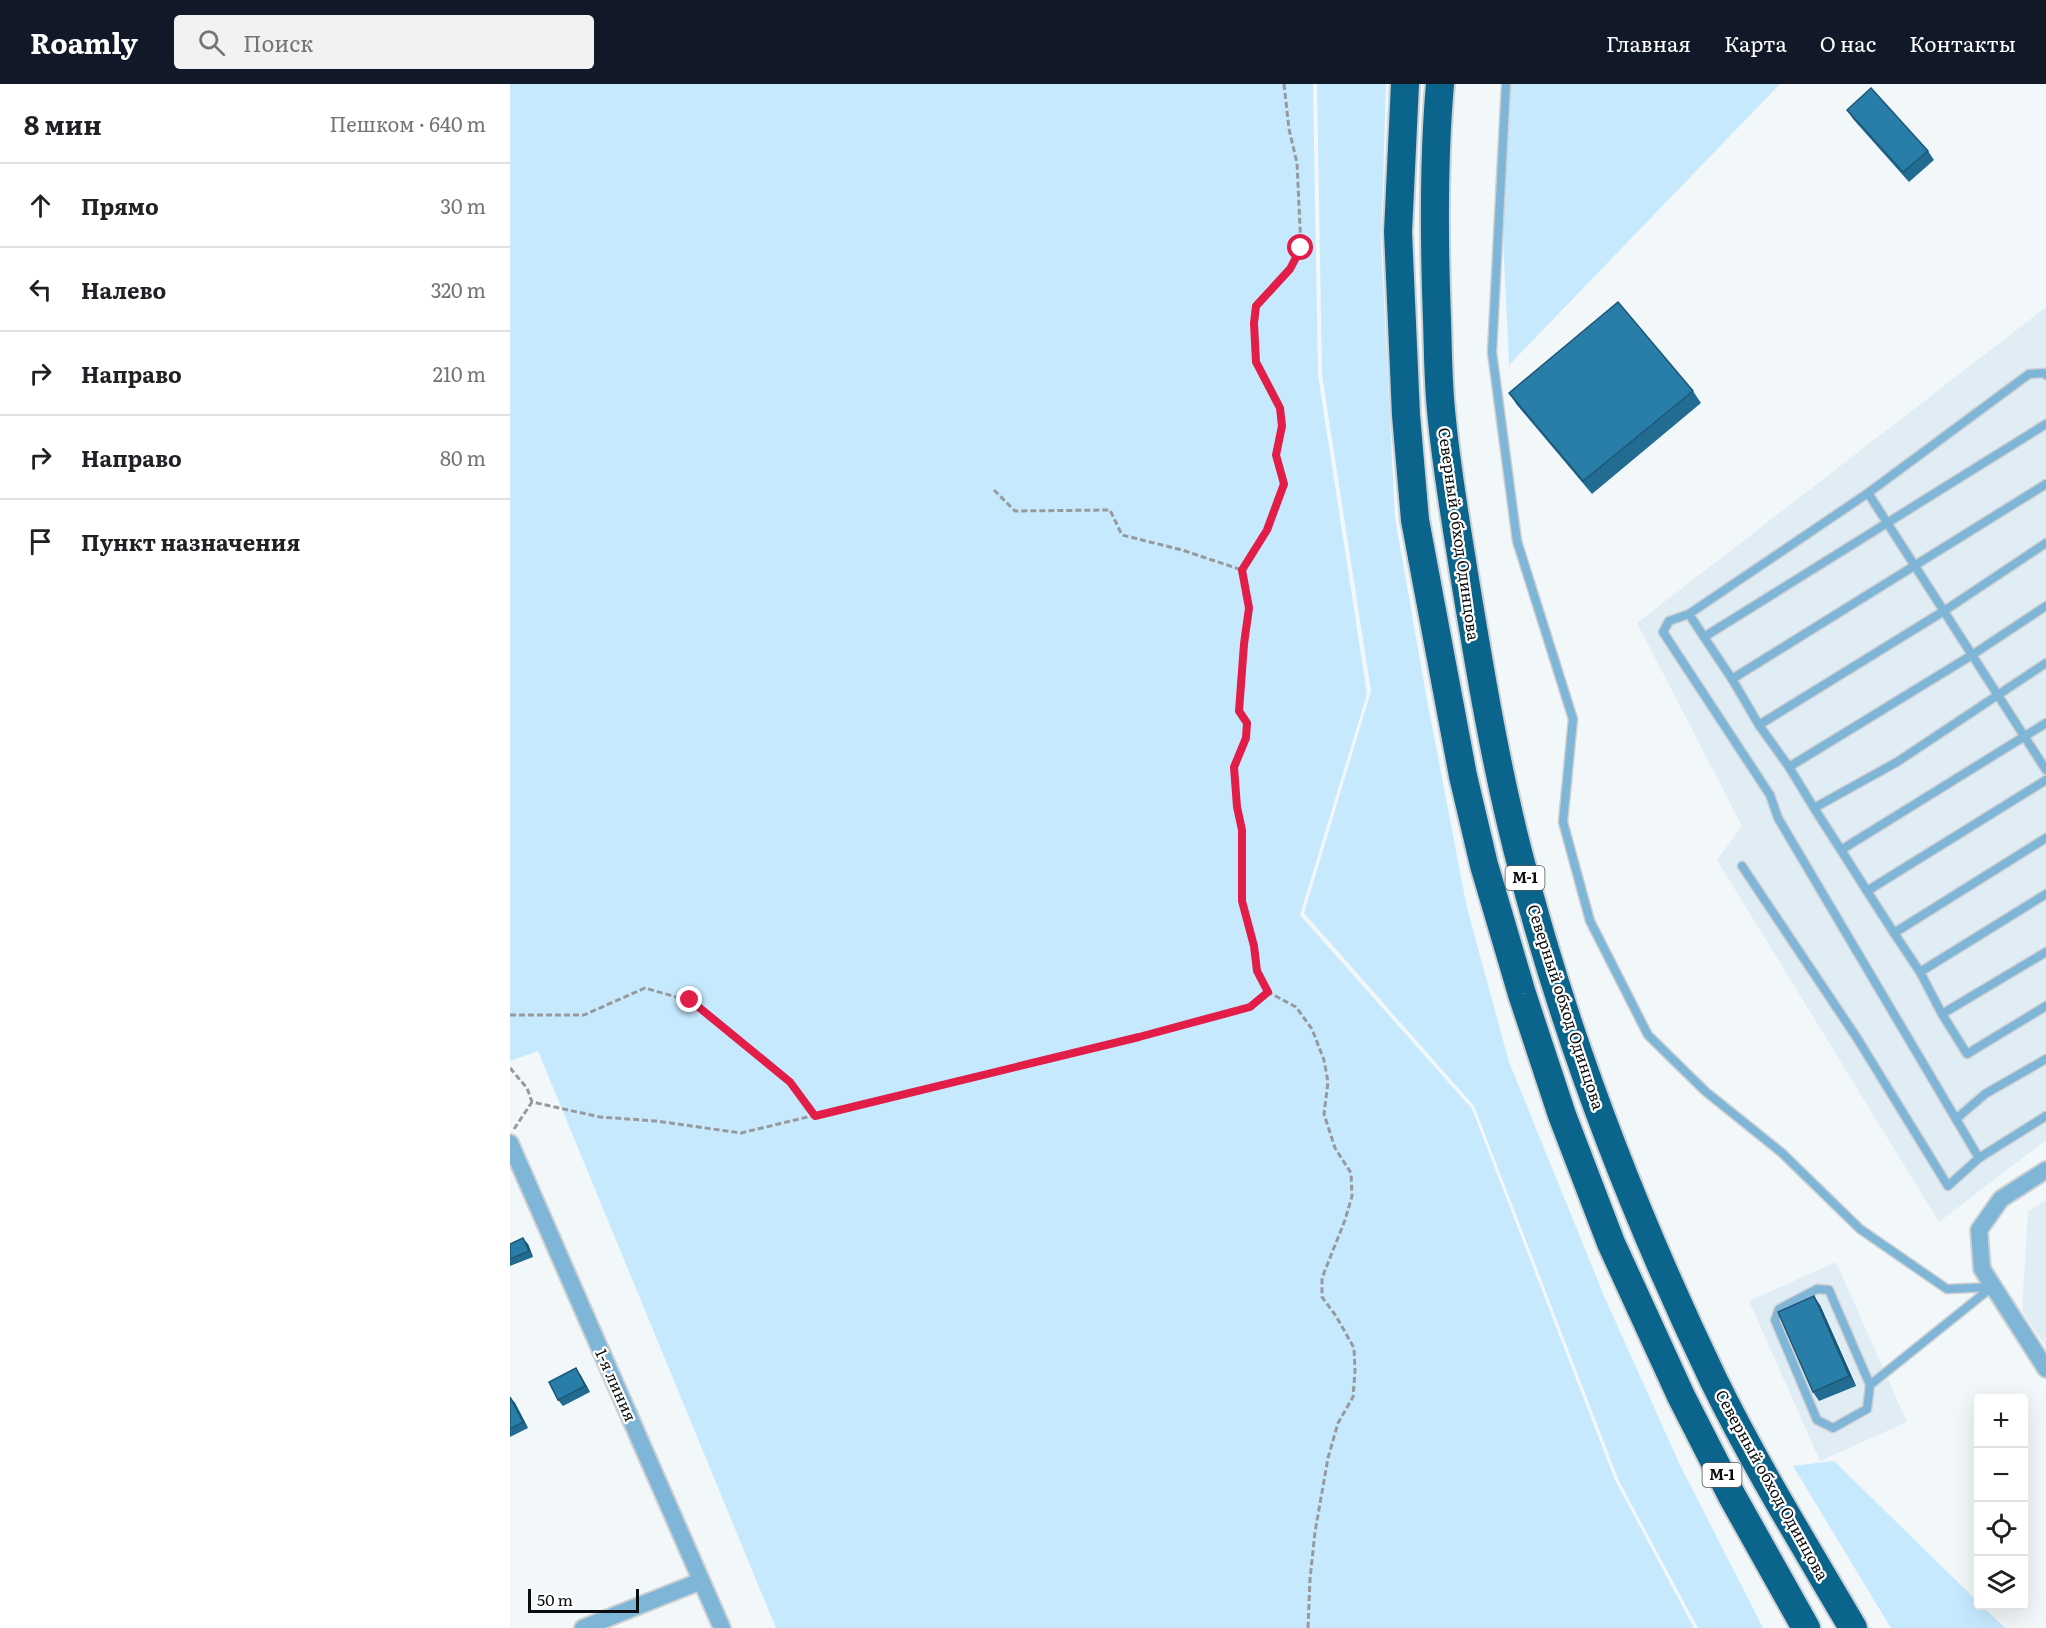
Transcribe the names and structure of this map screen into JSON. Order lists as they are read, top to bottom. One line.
{"streets":{"highway":["Северный обход Одинцова","М-1"],"street":["1-я линия"]},"scale_bar":"50 m","page":{"header":"Roamly","search":"Поиск","nav":["Главная","Карта","О нас","Контакты"],"heading":["8 мин","Пешком · 640 m"],"list":[["Прямо","30 m"],["Налево","320 m"],["Направо","210 m"],["Направо","80 m"],"Пункт назначения"],"map_buttons":["+","−"],"scale":"50 m"}}
